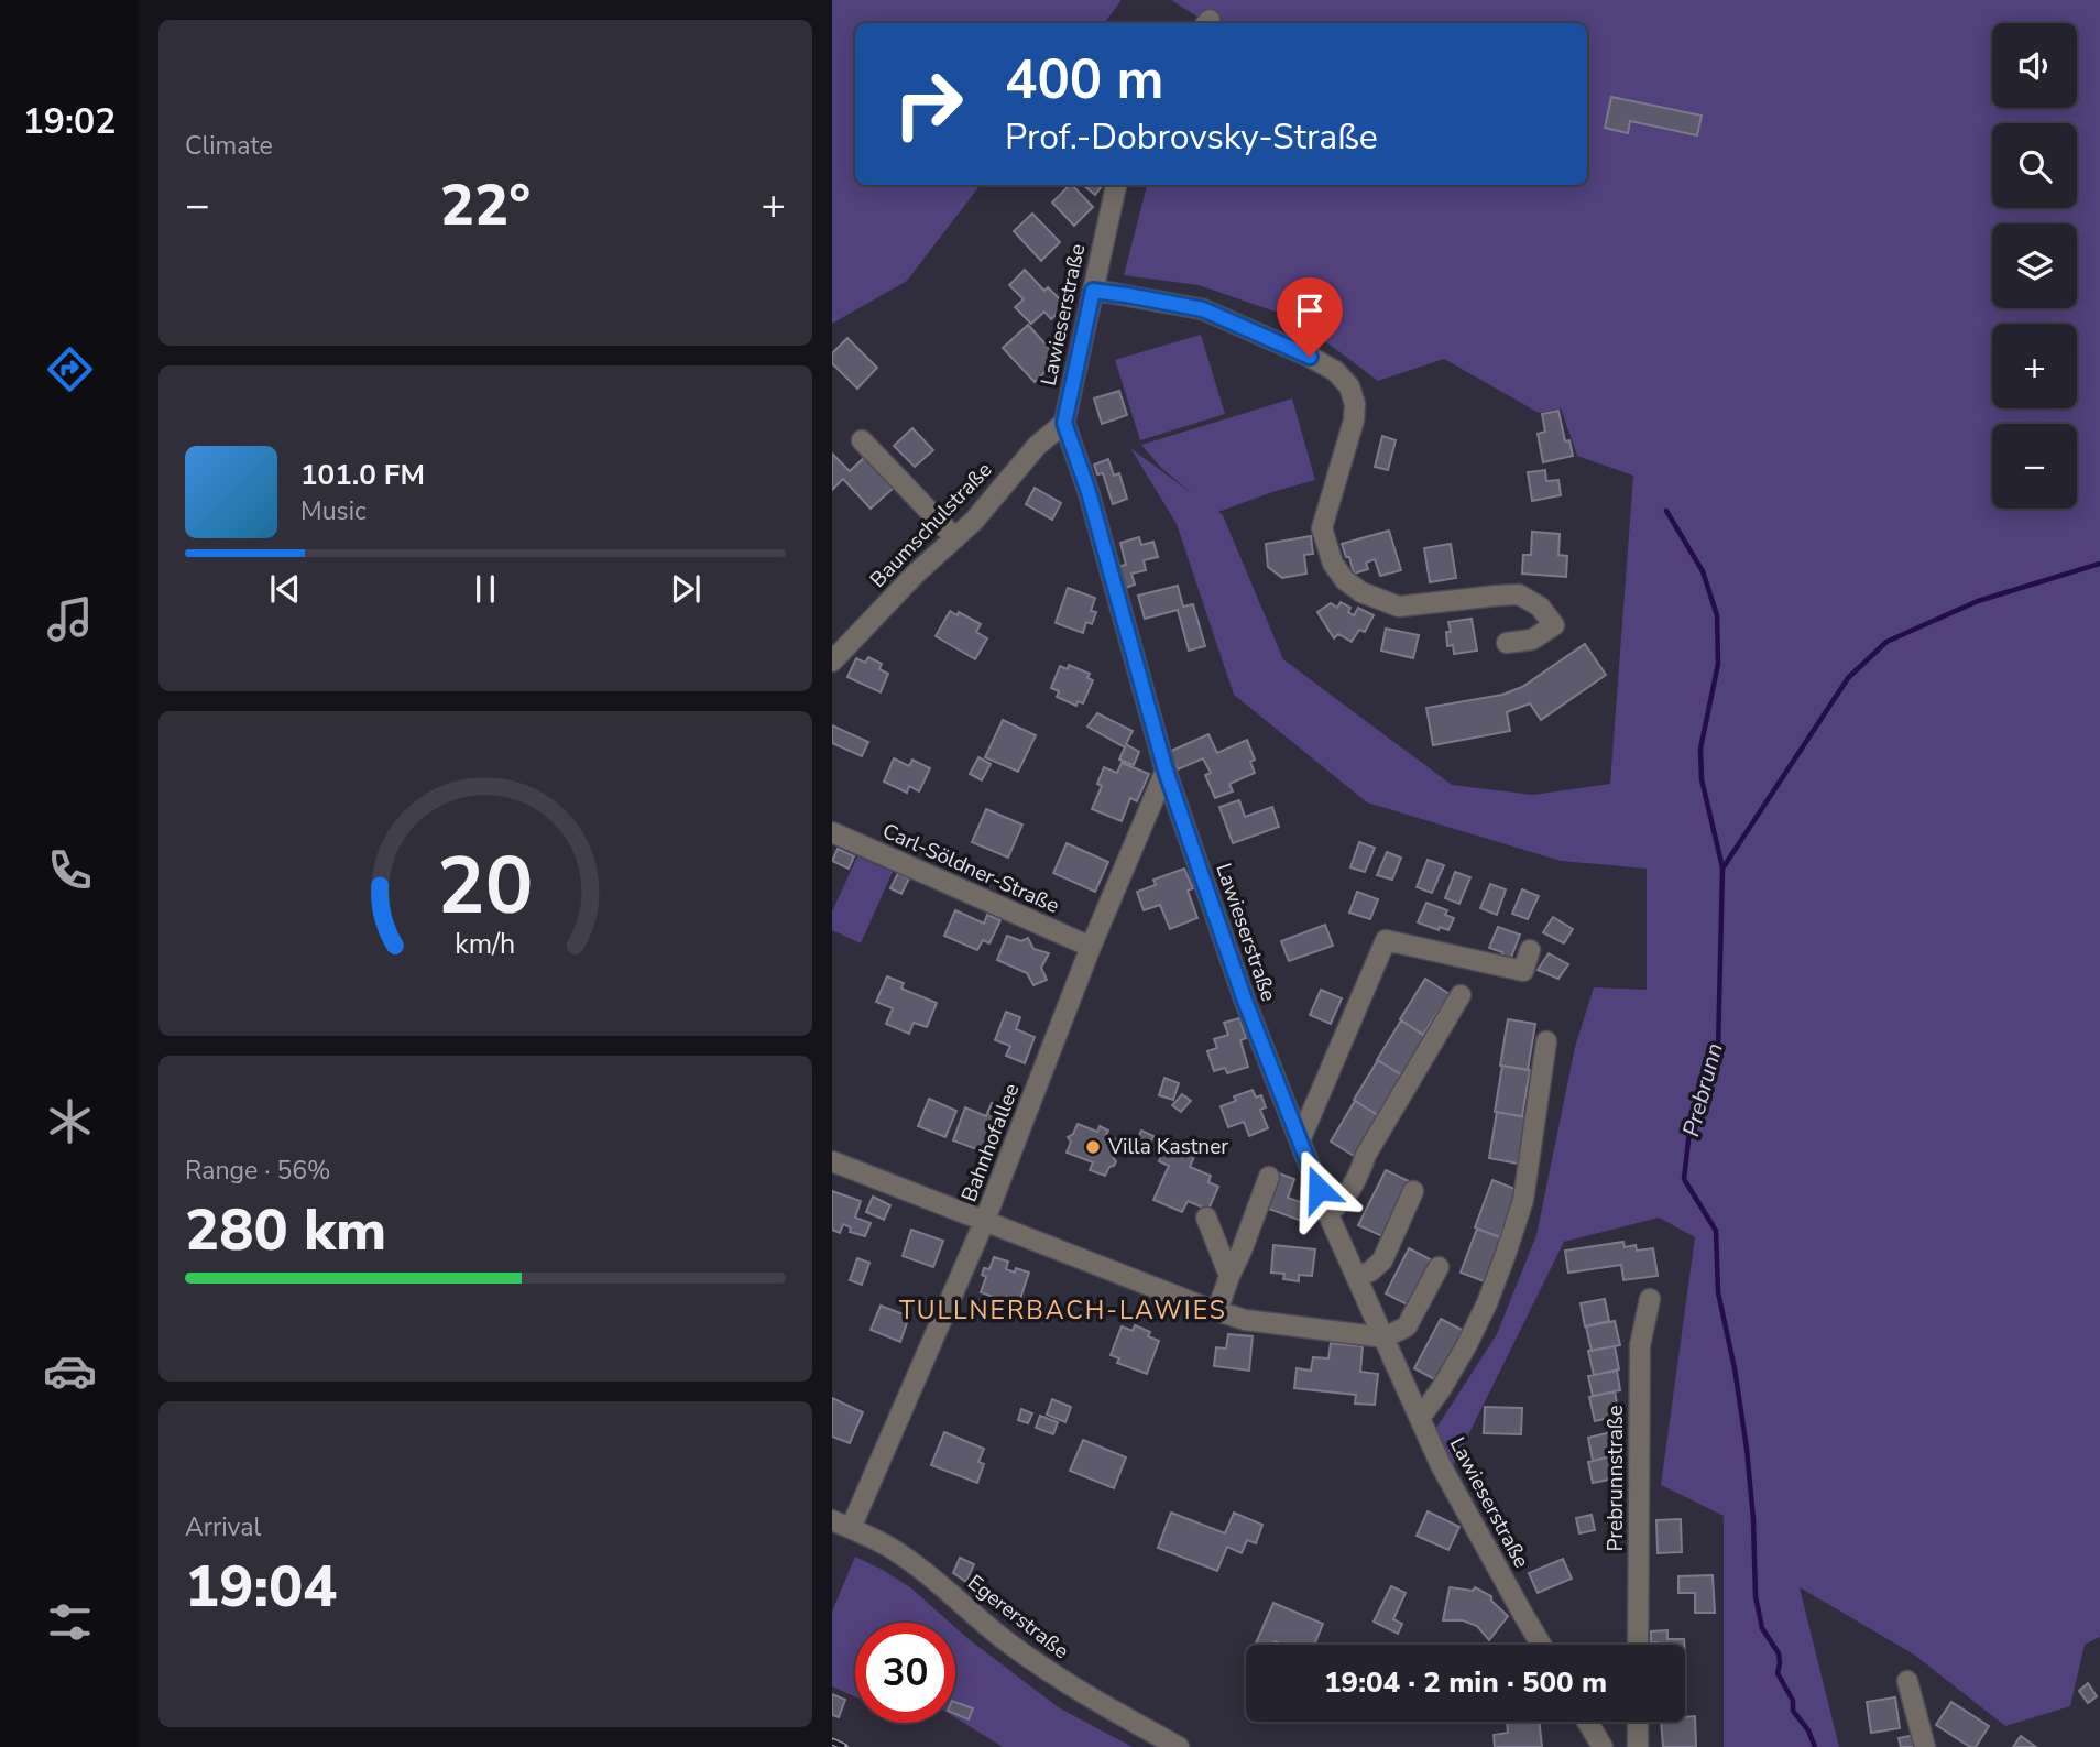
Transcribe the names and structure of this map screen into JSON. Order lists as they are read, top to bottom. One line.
{"streets":{"street":["Lawieserstraße","Baumschulstraße","Carl-Söldner-Straße","Bahnhofallee","Prebrunnstraße","Egererstraße"]},"crossings":[["Lawieserstraße","Baumschulstraße"],["Lawieserstraße","Bahnhofallee"],["Carl-Söldner-Straße","Bahnhofallee"],["Bahnhofallee","Egererstraße"]],"districts":["TULLNERBACH-LAWIES"],"water":["Prebrunn"],"places":["Villa Kastner"],"page":{"tabs":"19:02","tile":["Climate",["Range · 56%","280 km"],["Arrival","19:04"]],"map_buttons":["+","−"],"turn":["400 m","Prof.-Dobrovsky-Straße"],"heat":["−","22°","+"],"song":["101.0 FM","Music"],"limit":"30","trip":"19:04 · 2 min · 500 m","gauge":["20","km/h"]}}
